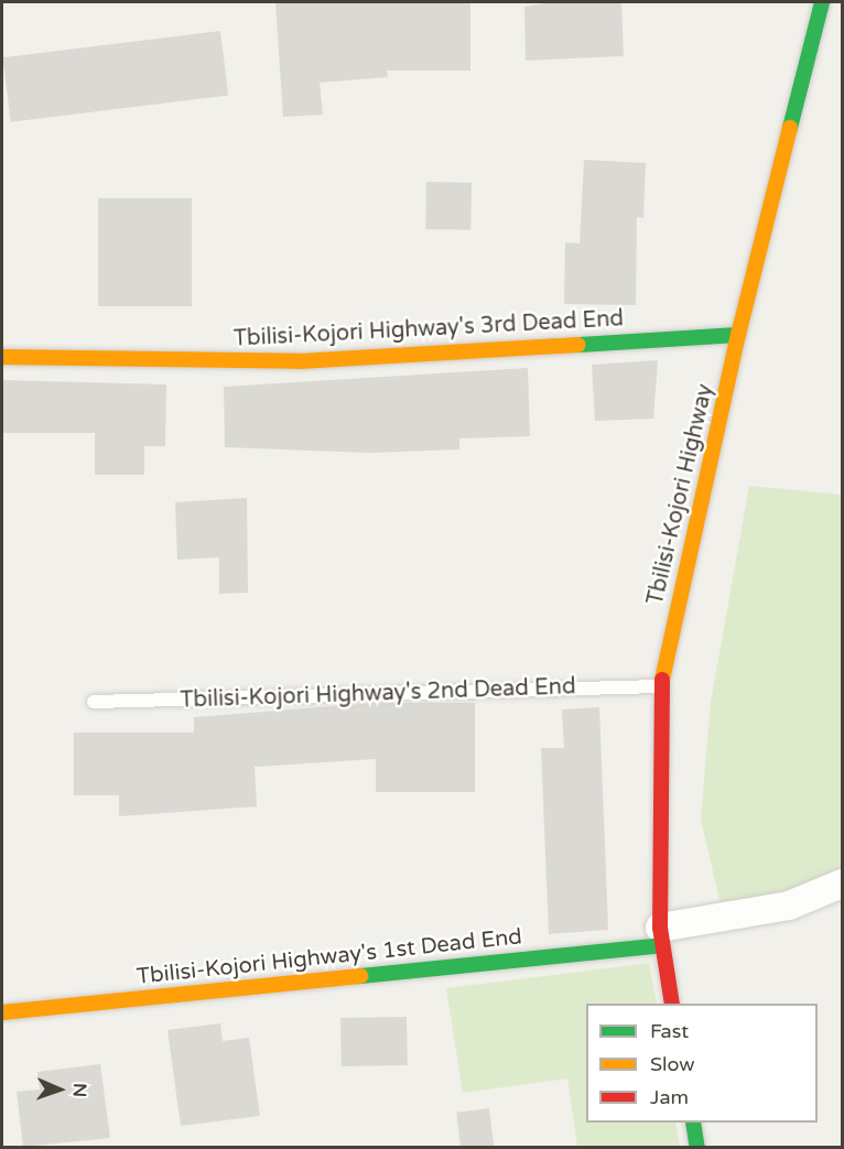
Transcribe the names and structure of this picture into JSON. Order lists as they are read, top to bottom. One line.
{"streets":{"street":["Tbilisi-Kojori Highway's 3rd Dead End","Tbilisi-Kojori Highway","Tbilisi-Kojori Highway's 1st Dead End"],"lane":["Tbilisi-Kojori Highway's 2nd Dead End"]},"crossings":[["Tbilisi-Kojori Highway's 3rd Dead End","Tbilisi-Kojori Highway"],["Tbilisi-Kojori Highway","Tbilisi-Kojori Highway's 2nd Dead End"],["Tbilisi-Kojori Highway","Tbilisi-Kojori Highway's 1st Dead End"]],"legend":["Fast","Slow","Jam"],"north":"right"}
